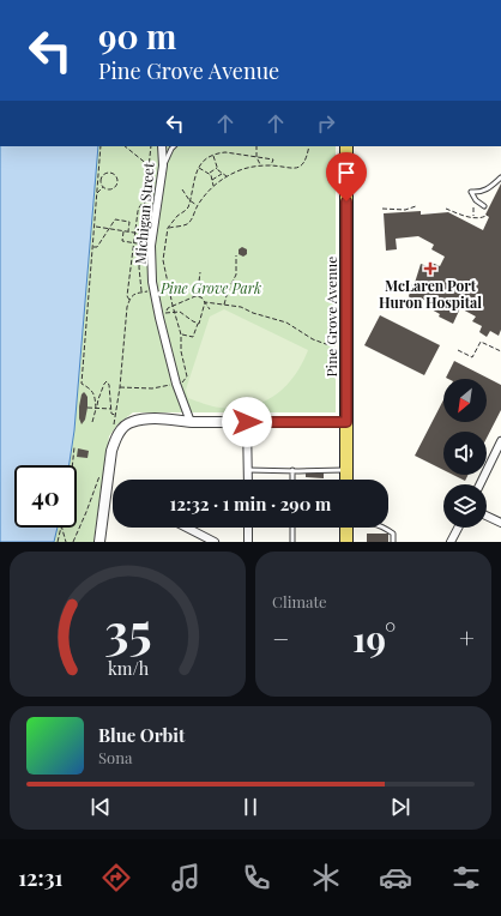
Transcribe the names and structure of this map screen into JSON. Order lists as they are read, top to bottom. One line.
{"streets":{"main road":["Pine Grove Avenue"],"street":["Michigan Street"]},"parks":["Pine Grove Park"],"places":{"health":["McLaren Port Huron Hospital"]},"north":"bottom left","page":{"turn":["90 m","Pine Grove Avenue"],"limit":"40","trip":"12:32 · 1 min · 290 m","tile":"Climate","heat":["−","19°","+"],"song":["Blue Orbit","Sona"],"tabs":"12:31","gauge":["35","km/h"]}}
